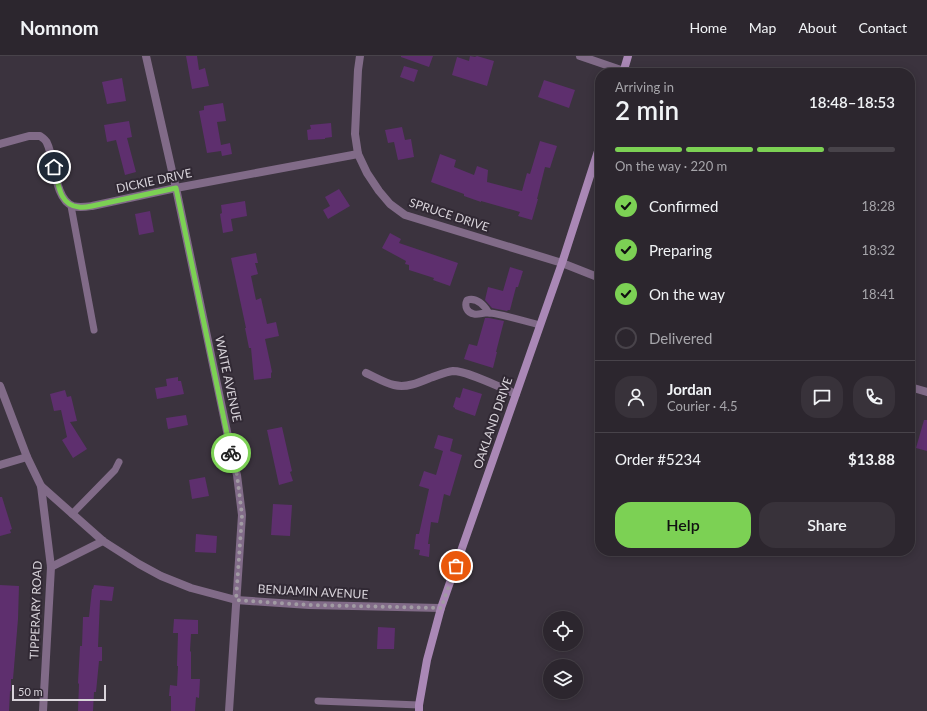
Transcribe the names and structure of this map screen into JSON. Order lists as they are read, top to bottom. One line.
{"streets":{"main road":["OAKLAND DRIVE"],"street":["DICKIE DRIVE","SPRUCE DRIVE","WAITE AVENUE","BENJAMIN AVENUE","TIPPERARY ROAD"]},"crossings":[["DICKIE DRIVE","SPRUCE DRIVE"],["DICKIE DRIVE","WAITE AVENUE"],["SPRUCE DRIVE","OAKLAND DRIVE"],["WAITE AVENUE","BENJAMIN AVENUE"],["OAKLAND DRIVE","BENJAMIN AVENUE"],["BENJAMIN AVENUE","TIPPERARY ROAD"]],"scale_bar":"50 m","page":{"header":"Nomnom","nav":["Home","Map","About","Contact"],"heading":["2 min","Arriving in","18:48–18:53"],"panel":["Jordan","Courier · 4.5","Order #5234","$13.88"],"bar":"On the way · 220 m","list":[["Confirmed","18:28"],["Preparing","18:32"],["On the way","18:41"],"Delivered"],"buttons":["Help","Share"],"scale":"50 m"}}
